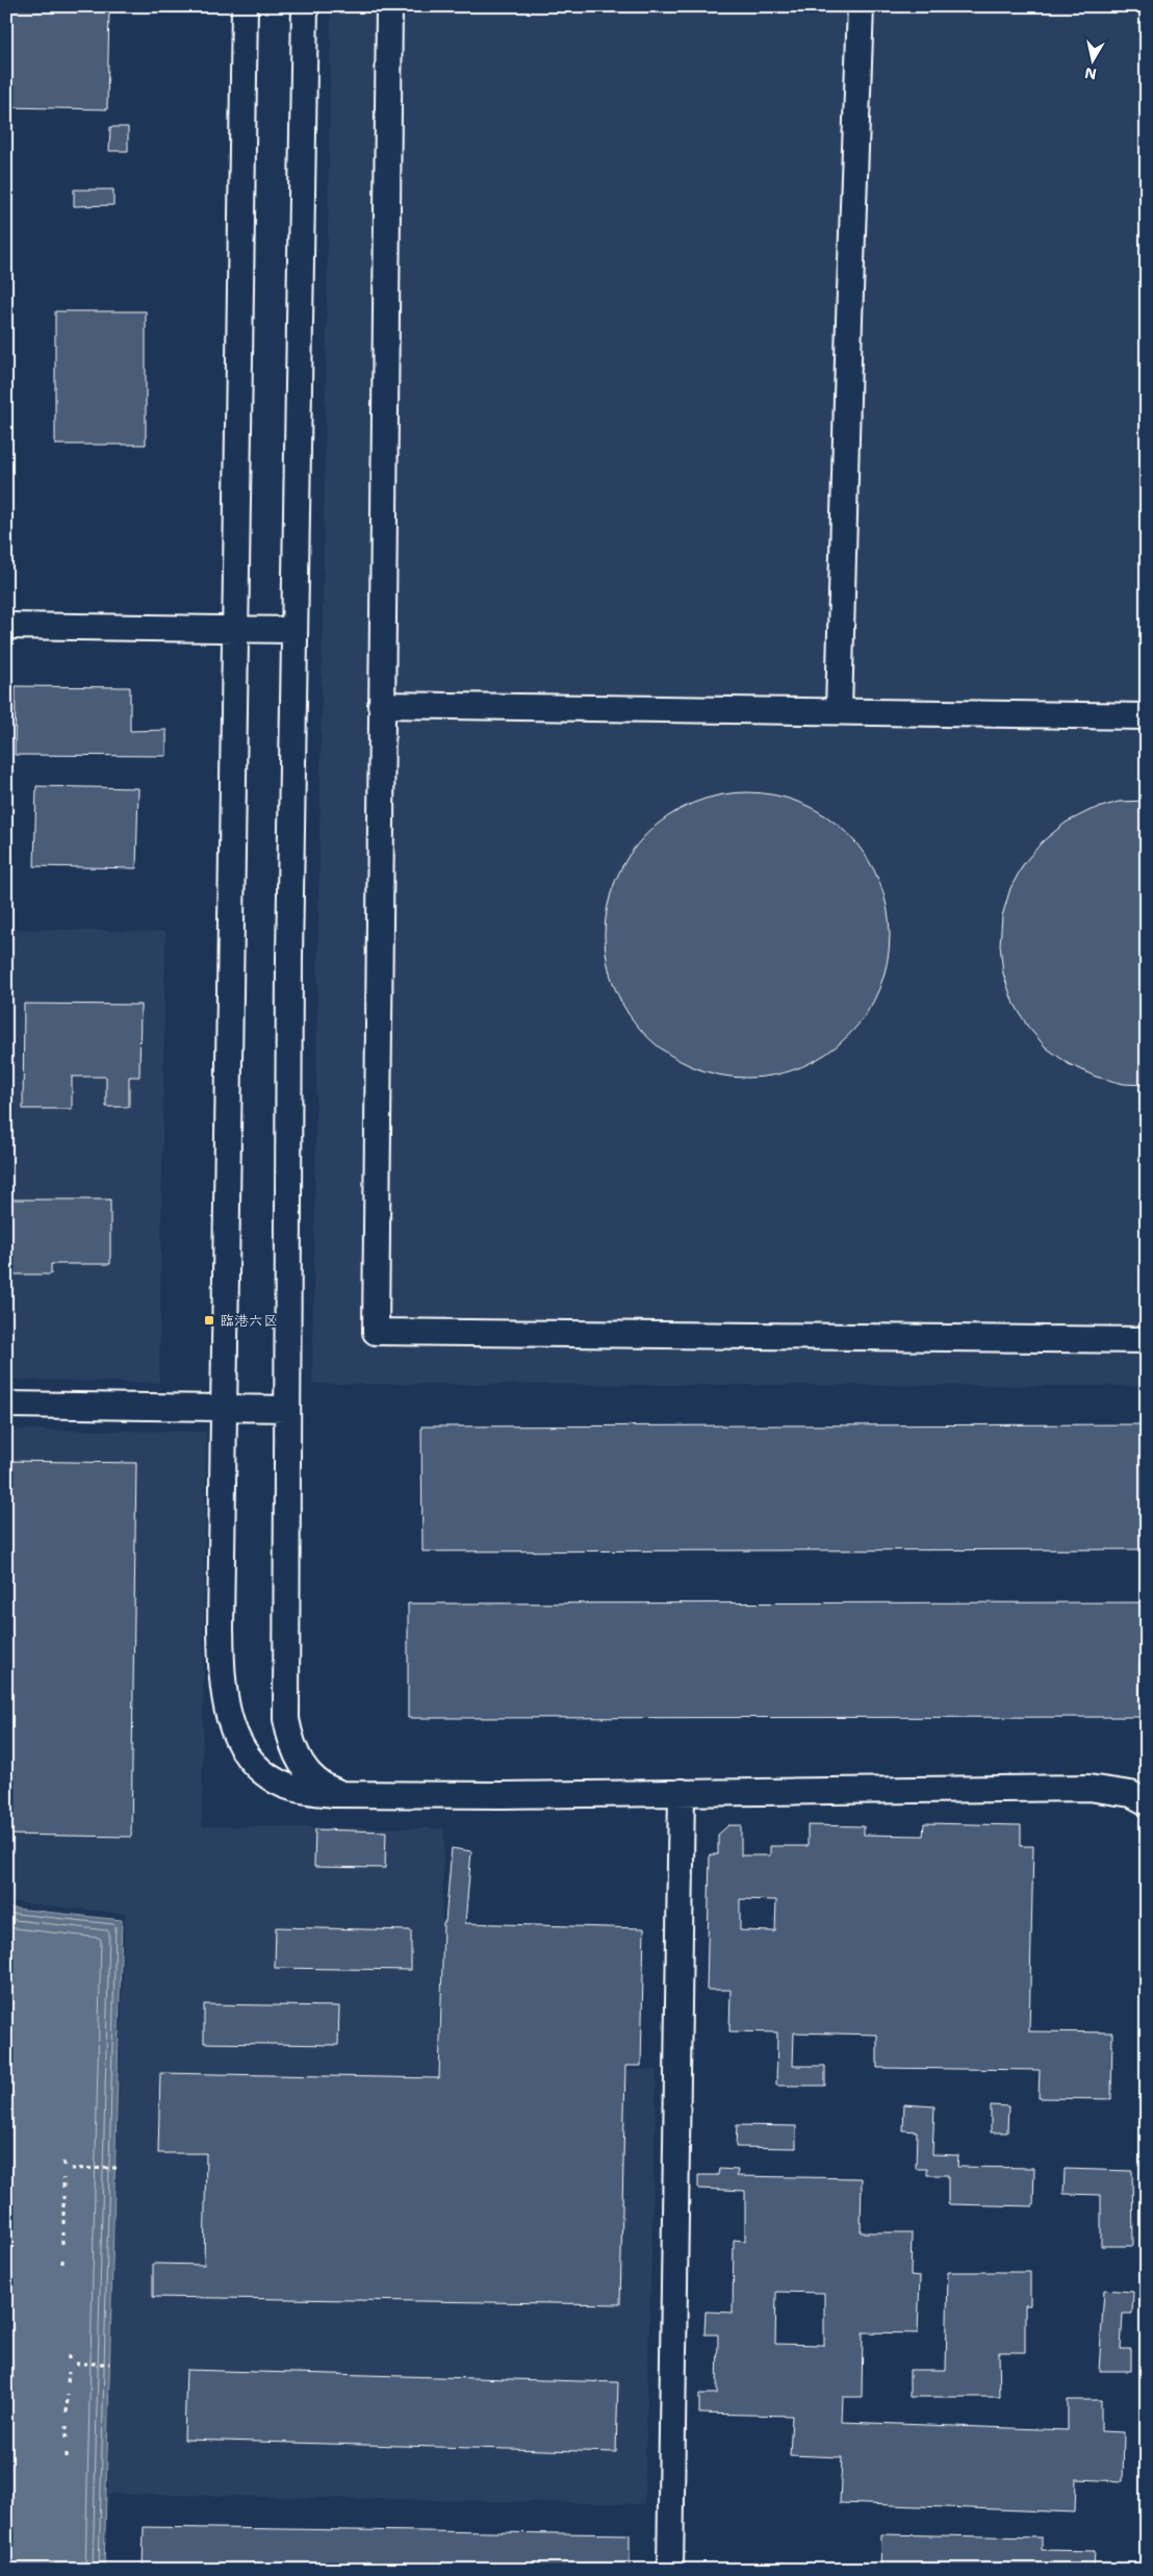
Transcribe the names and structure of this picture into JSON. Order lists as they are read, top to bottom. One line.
{"places":{"transit":["臨港六区"]},"north":"bottom"}
